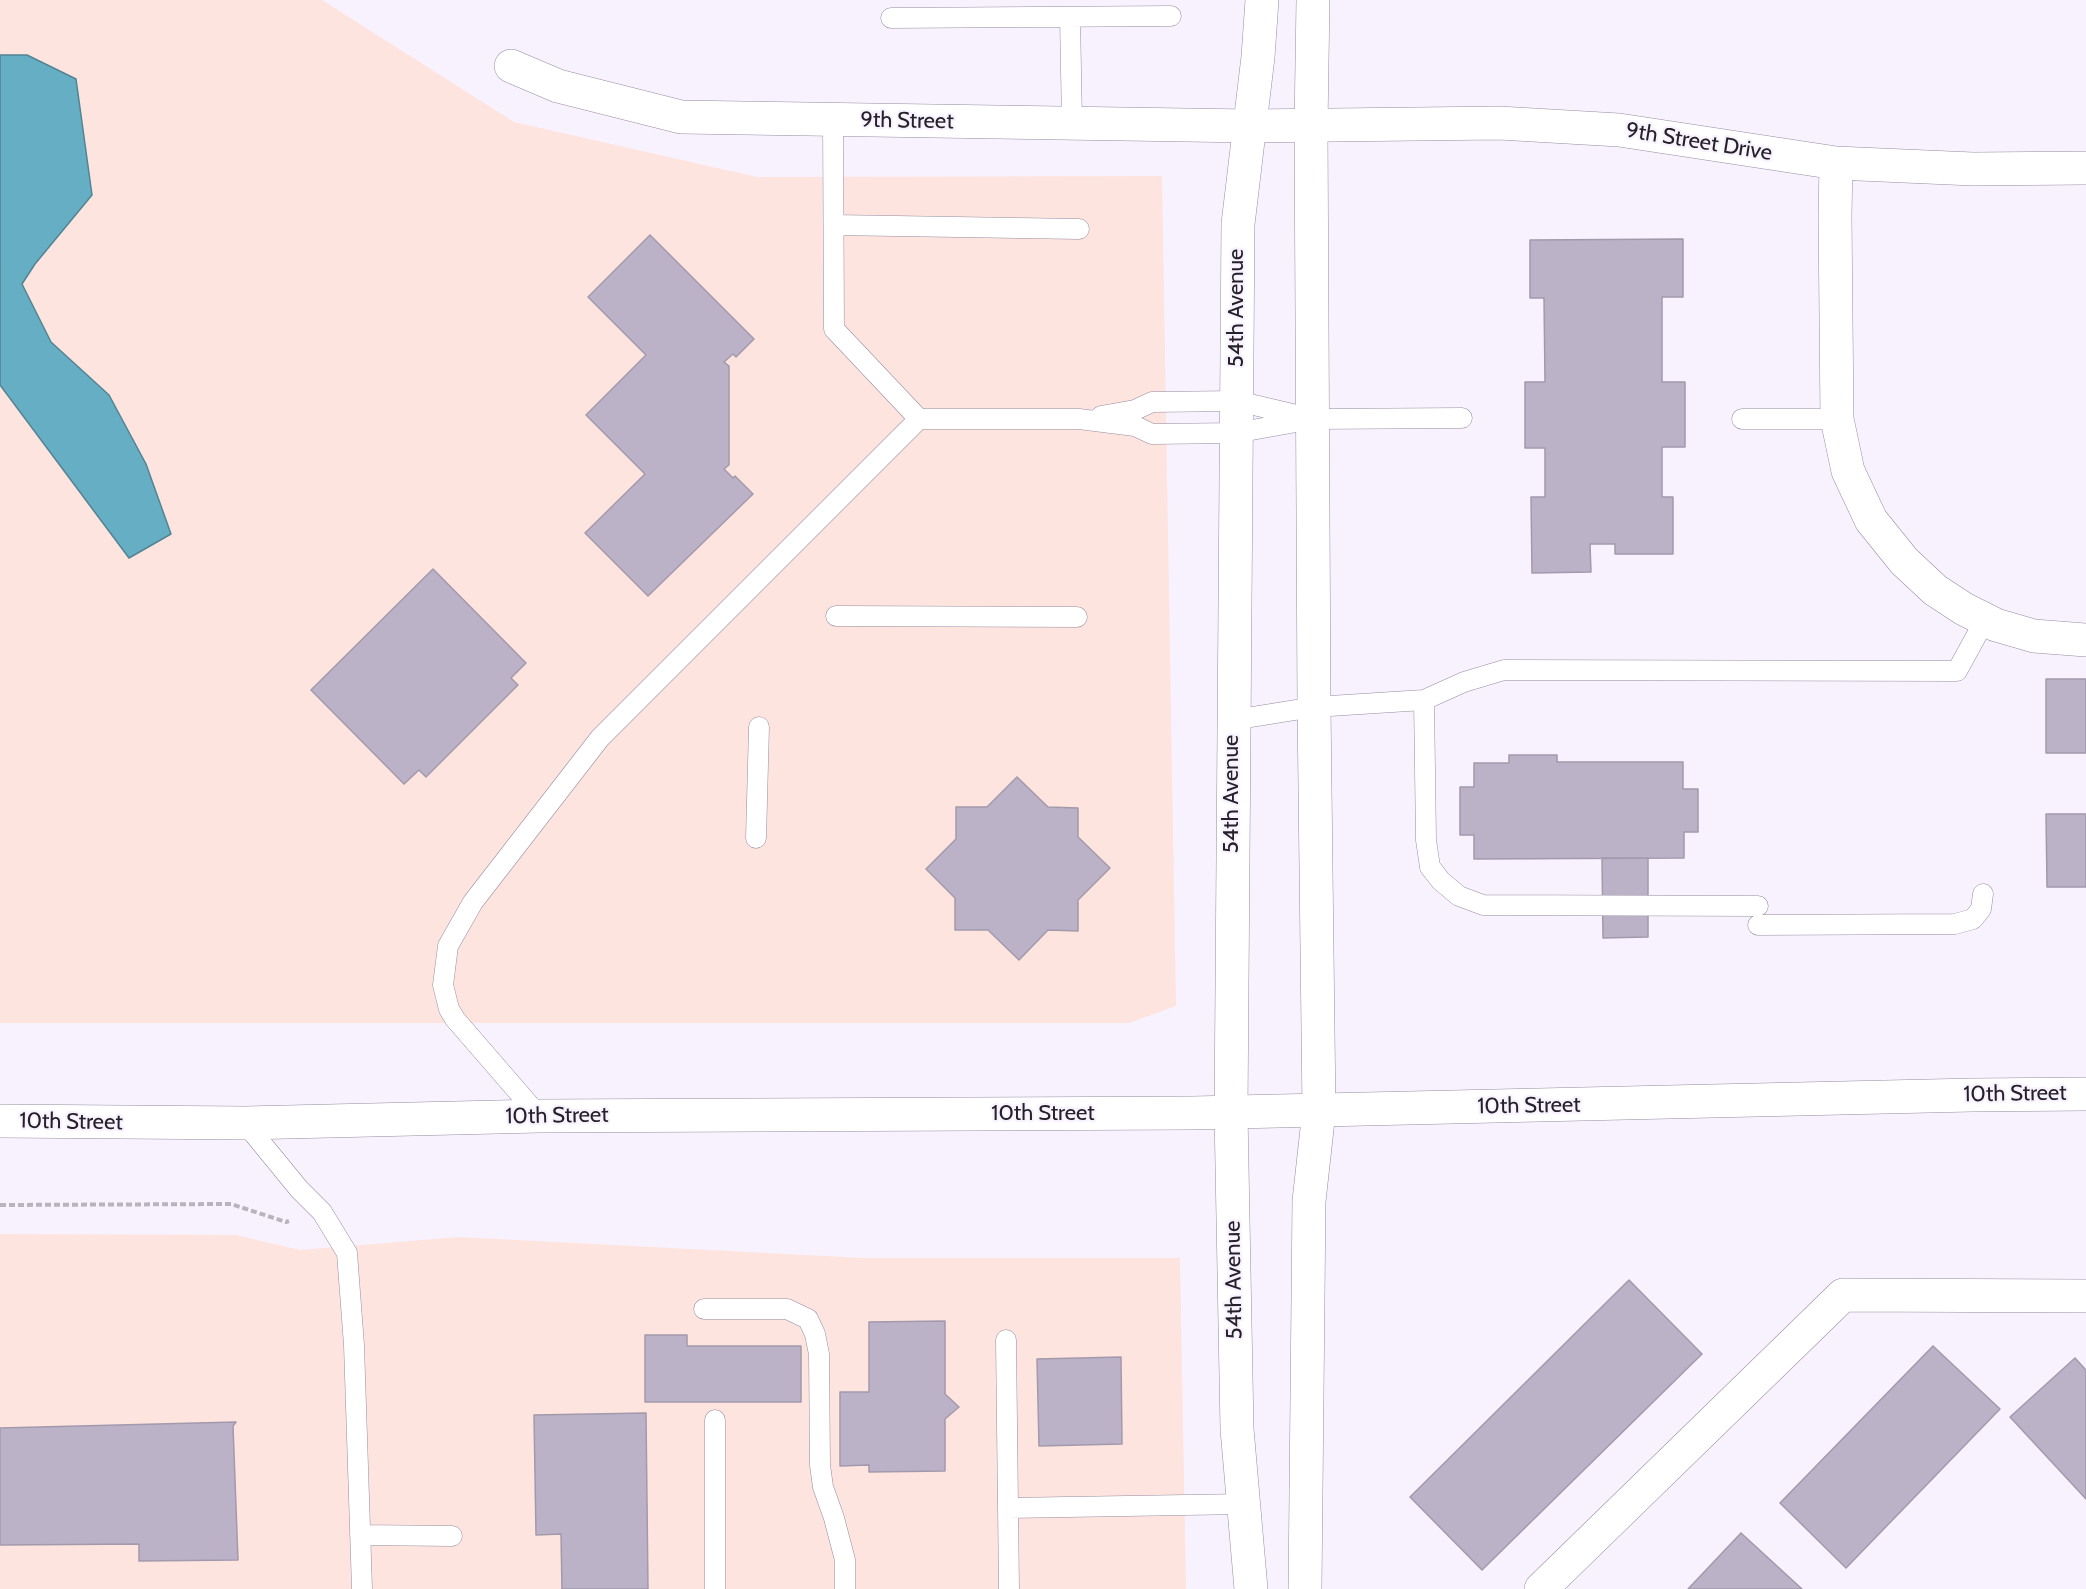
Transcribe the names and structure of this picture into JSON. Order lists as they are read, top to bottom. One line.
{"streets":{"street":["9th Street","9th Street Drive","54th Avenue","10th Street"]},"crossings":[["9th Street","9th Street Drive"],["9th Street","54th Avenue"],["54th Avenue","10th Street"]]}
